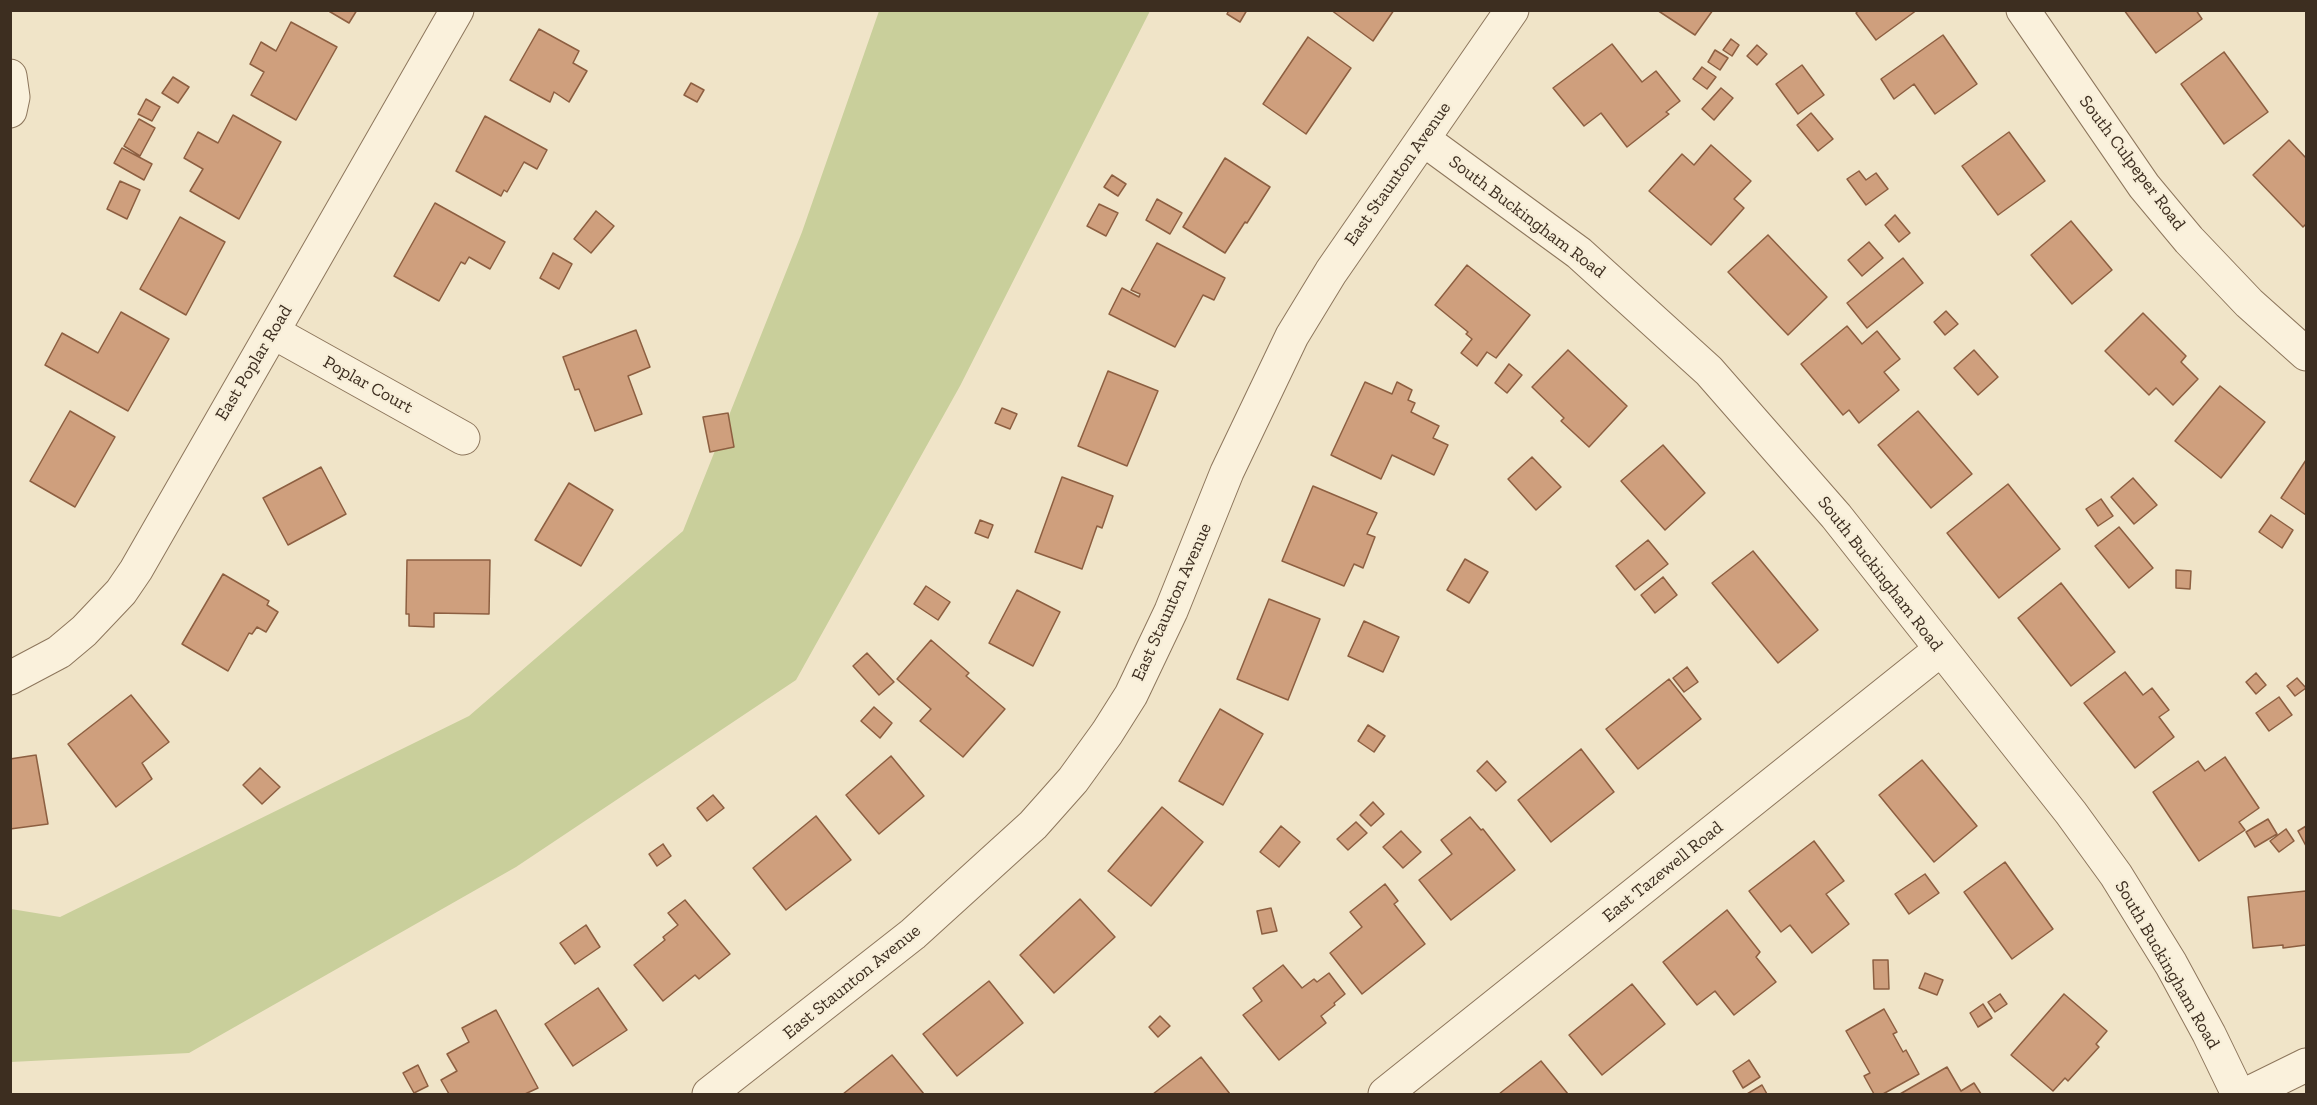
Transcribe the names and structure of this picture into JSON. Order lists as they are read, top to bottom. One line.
{"streets":{"street":["South Culpeper Road","East Staunton Avenue","South Buckingham Road","East Poplar Road","Poplar Court","East Tazewell Road"]},"crossings":[["East Staunton Avenue","South Buckingham Road"],["South Buckingham Road","East Tazewell Road"],["East Poplar Road","Poplar Court"]]}
